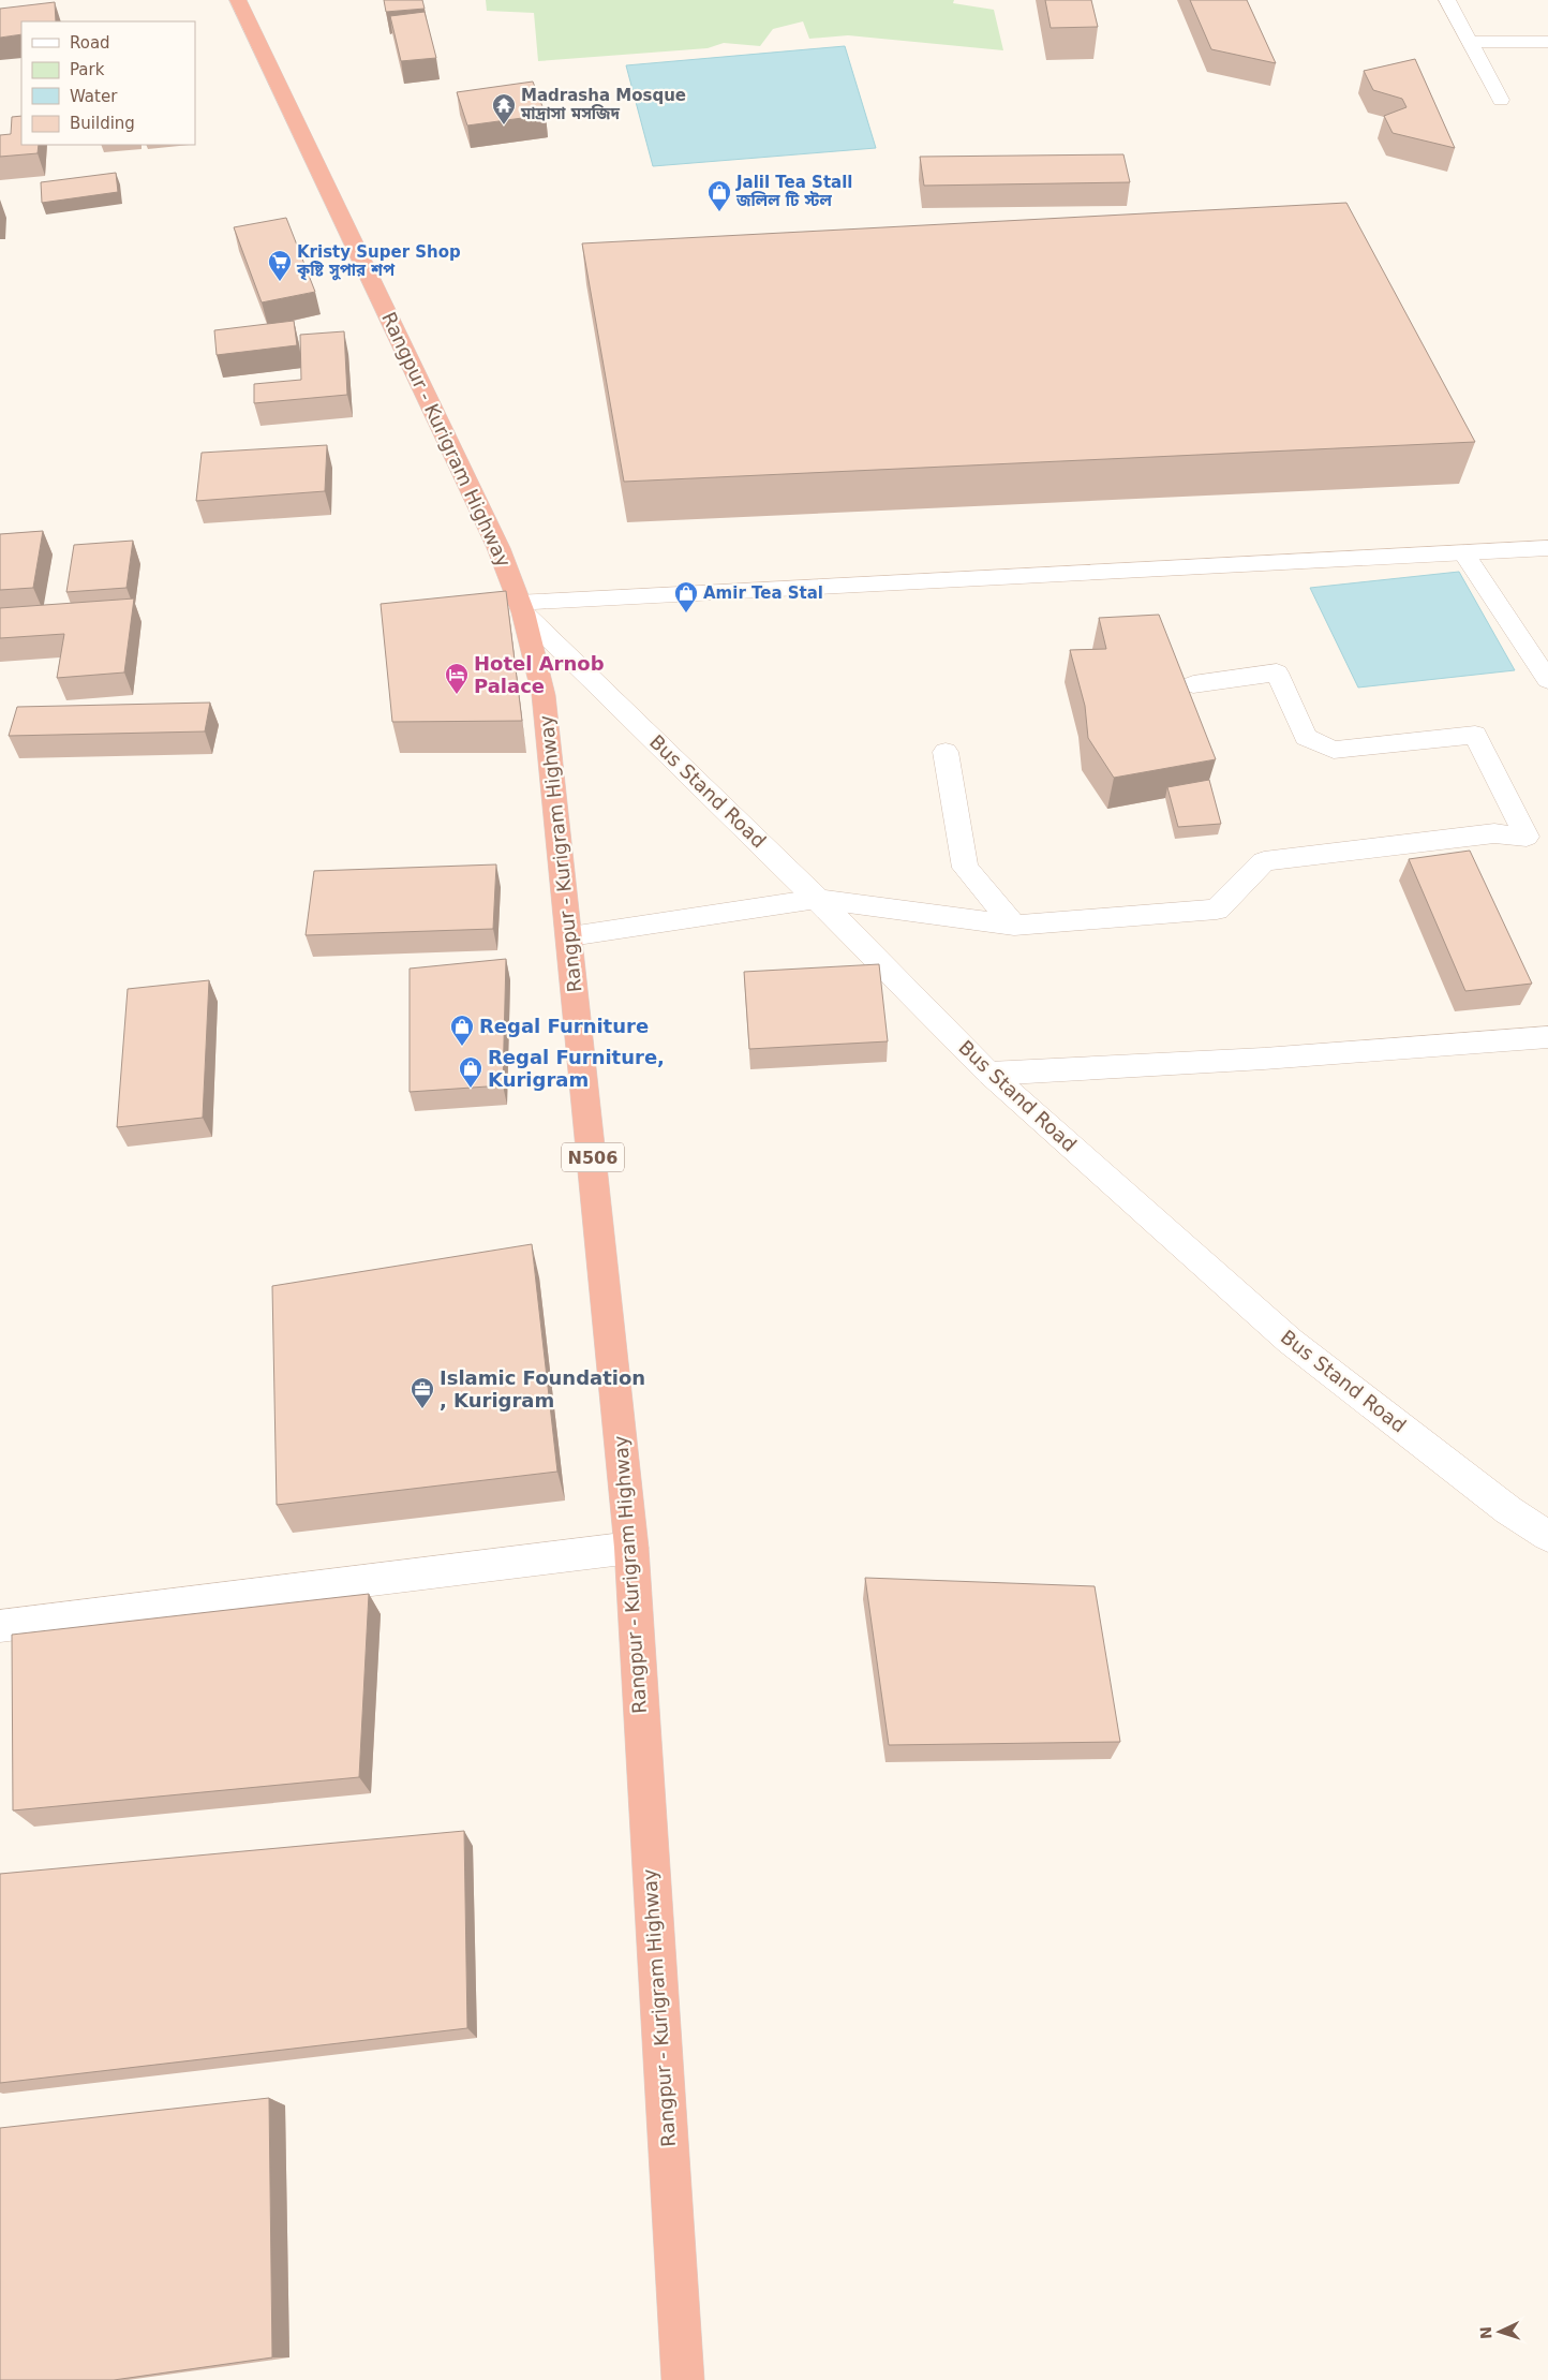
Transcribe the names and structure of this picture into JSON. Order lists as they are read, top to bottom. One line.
{"streets":{"highway":["Rangpur - Kurigram Highway","N506"],"street":["Bus Stand Road"]},"crossings":[["Rangpur - Kurigram Highway","Bus Stand Road"]],"places":{"temple":["Madrasha Mosque মাদ্রাসা মসজিদ"],"shop":["Jalil Tea Stall জলিল টি স্টল","Amir Tea Stal","Regal Furniture","Regal Furniture, Kurigram"],"supermarket":["Kristy Super Shop কৃষ্টি সুপার শপ"],"hotel":["Hotel Arnob Palace"],"office":["Islamic Foundation , Kurigram"]},"legend":["Road","Park","Water","Building"],"north":"left"}
